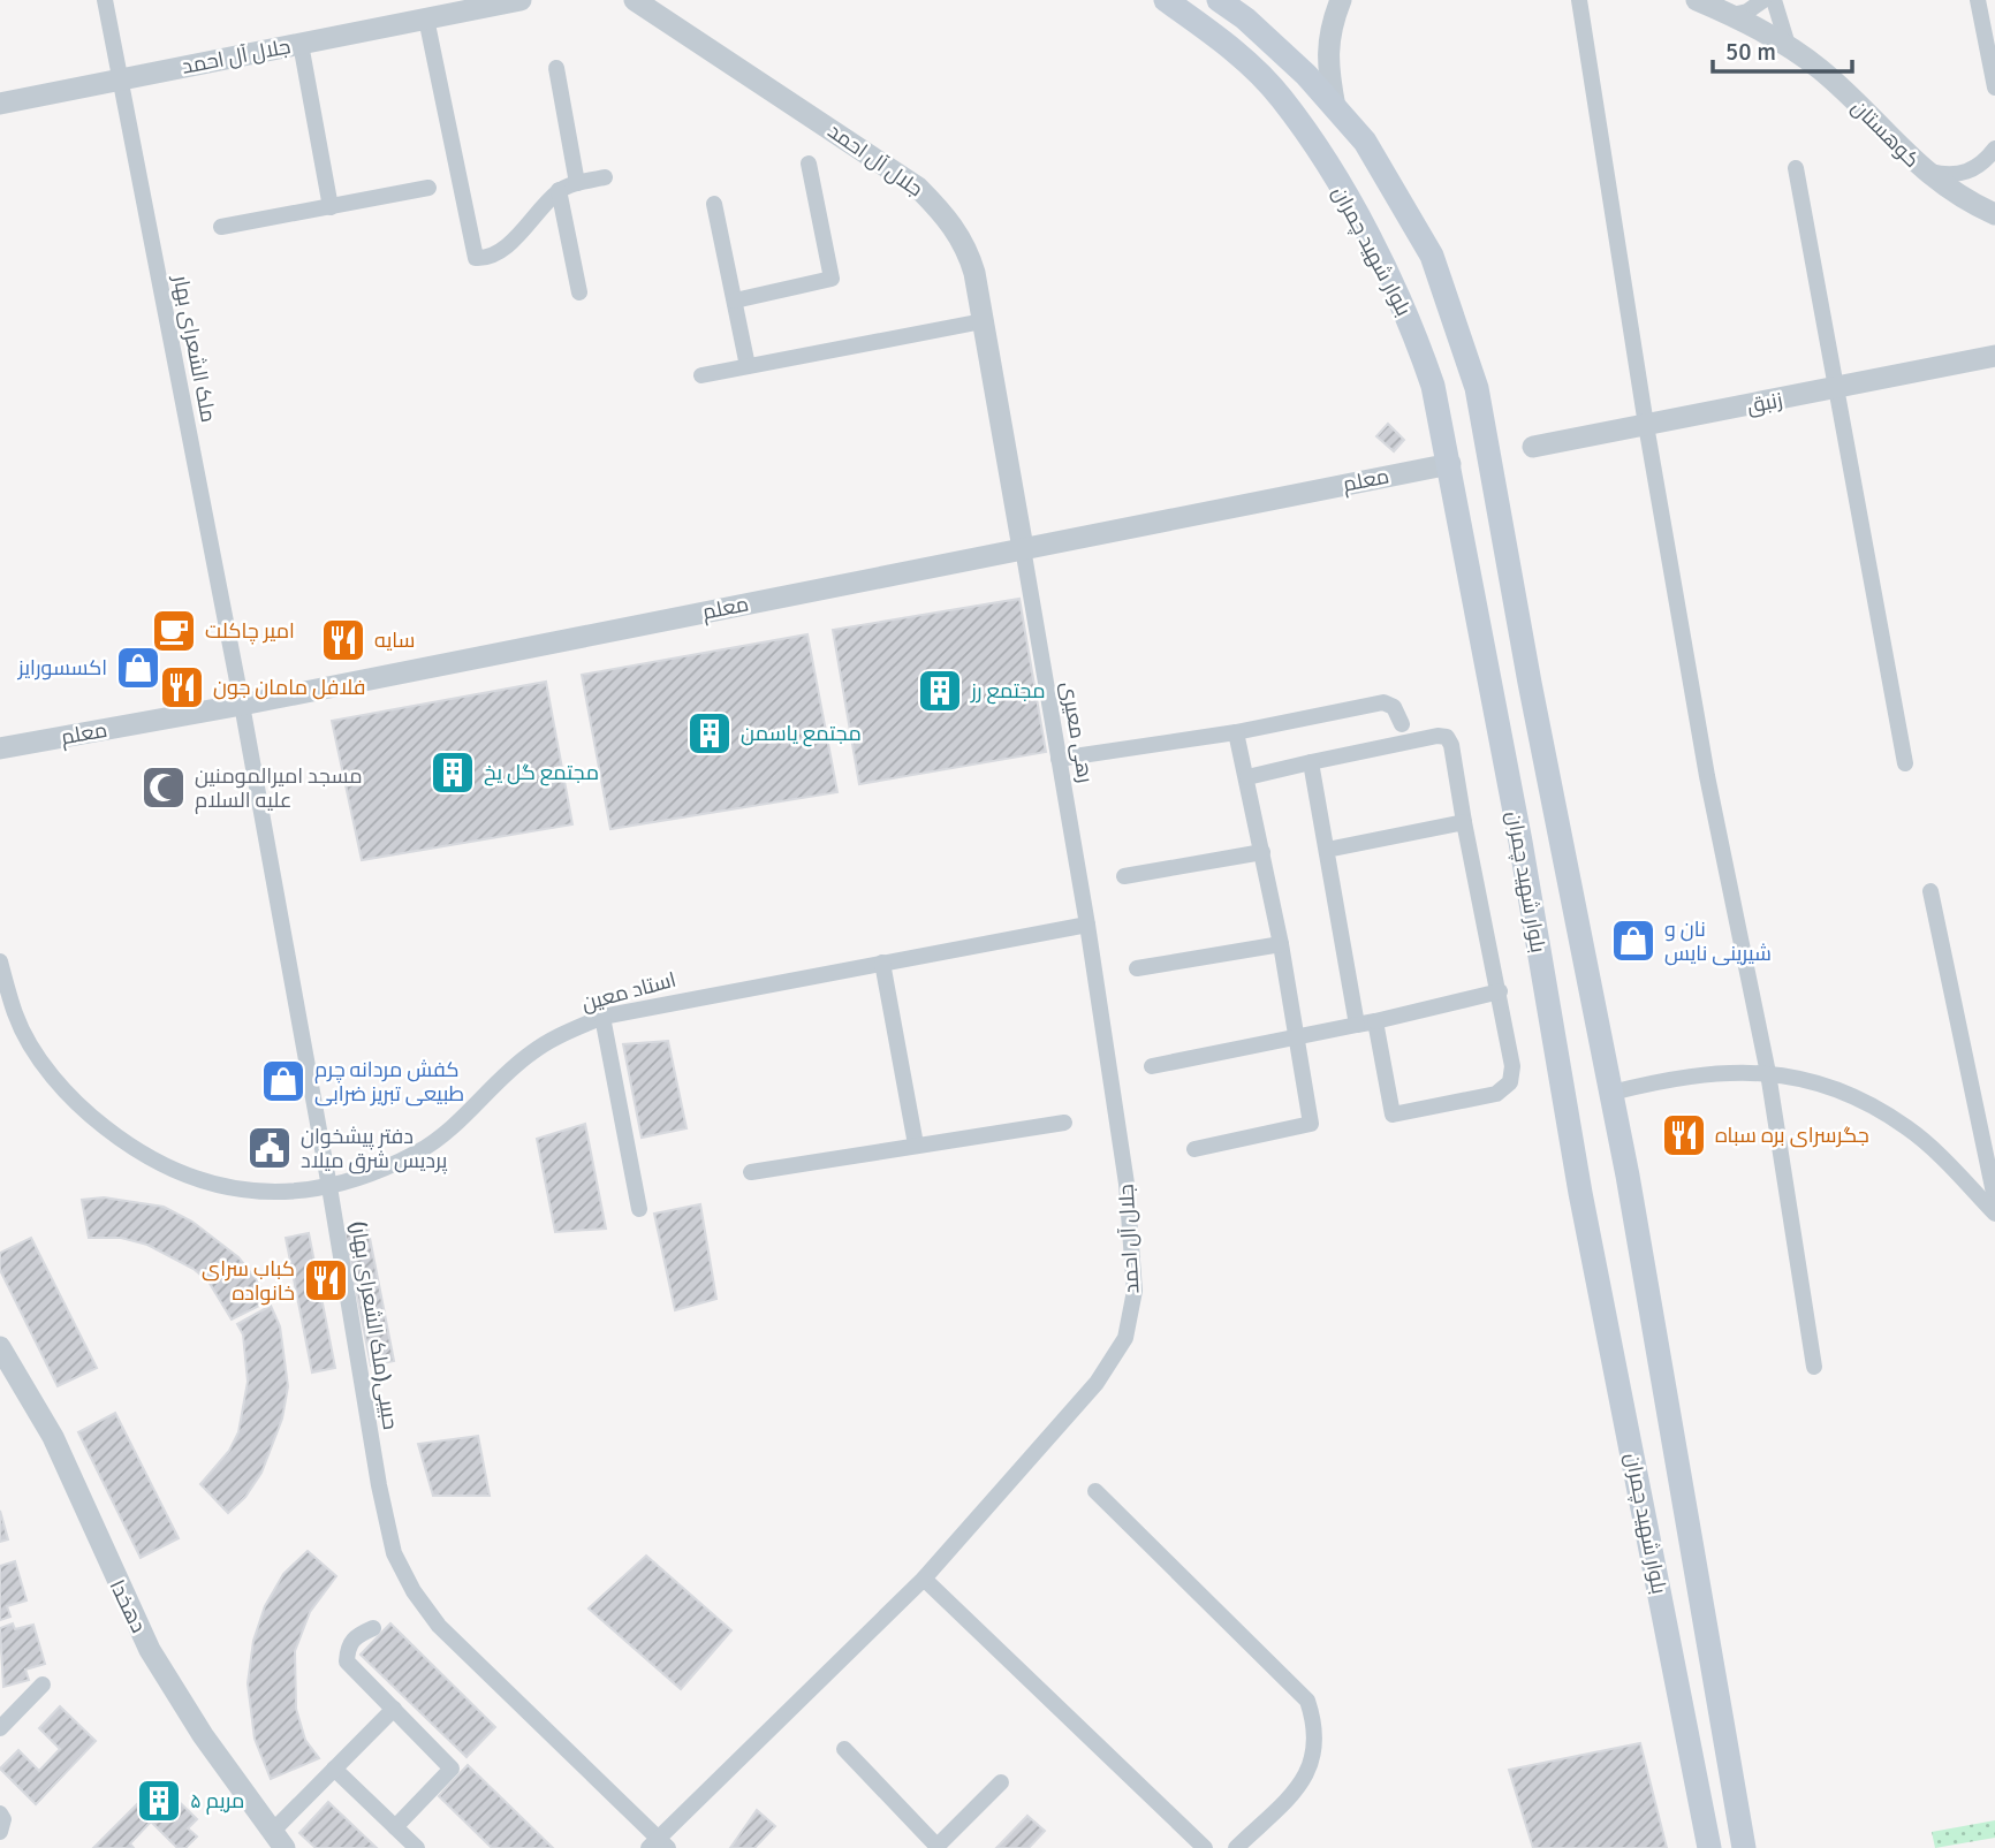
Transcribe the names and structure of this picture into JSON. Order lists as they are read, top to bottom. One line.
{"streets":{"main road":["بلوار شهید چمران"],"street":["جلال آل احمد","کوهستان","ملک الشعرای بهار","زنبق","معلم","رهی معیری","استاد معین","حبیبی(ملک الشعرای بهار)","دهخدا"]},"crossings":[["جلال آل احمد","ملک الشعرای بهار"],["جلال آل احمد","معلم"],["جلال آل احمد","رهی معیری"],["جلال آل احمد","استاد معین"],["جلال آل احمد","حبیبی(ملک الشعرای بهار)"],["بلوار شهید چمران","معلم"],["ملک الشعرای بهار","معلم"],["ملک الشعرای بهار","حبیبی(ملک الشعرای بهار)"],["معلم","رهی معیری"],["معلم","حبیبی(ملک الشعرای بهار)"],["رهی معیری","استاد معین"],["استاد معین","حبیبی(ملک الشعرای بهار)"]],"places":{"cafe":["امیر چاکلت"],"restaurant":["سایه","فلافل مامان جون","جگرسرای بره سباه","کباب سرای خانواده"],"shop":["اکسسورایز","نان و شیرینی نایس","کفش مردانه چرم طبیعی تبریز ضرابی"],"building":["مجتمع رز","مجتمع یاسمن","مجتمع گل یخ","مریم ۵"],"mosque":["مسجد امیرالمومنین علیه السلام"],"public building":["دفتر پیشخوان پردیس شرق میلاد"]},"scale_bar":"50 m"}
